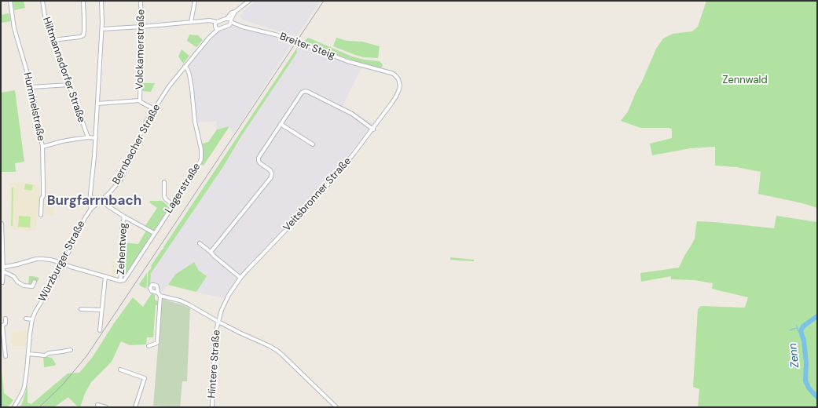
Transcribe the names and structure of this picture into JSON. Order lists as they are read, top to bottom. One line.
{"streets":{"street":["Breiter Steig","Volckamerstraße","Hiltmannsdorfer Straße","Hummelstraße","Bernbacher Straße","Lagerstraße","Veitsbronner Straße","Zehentweg","Würzburger Straße","Hintere Straße"]},"crossings":[["Breiter Steig","Veitsbronner Straße"],["Volckamerstraße","Bernbacher Straße"],["Bernbacher Straße","Lagerstraße"],["Bernbacher Straße","Würzburger Straße"],["Lagerstraße","Zehentweg"],["Veitsbronner Straße","Hintere Straße"]],"districts":["Burgfarrnbach"],"water":["Zenn"],"parks":["Zennwald"]}
